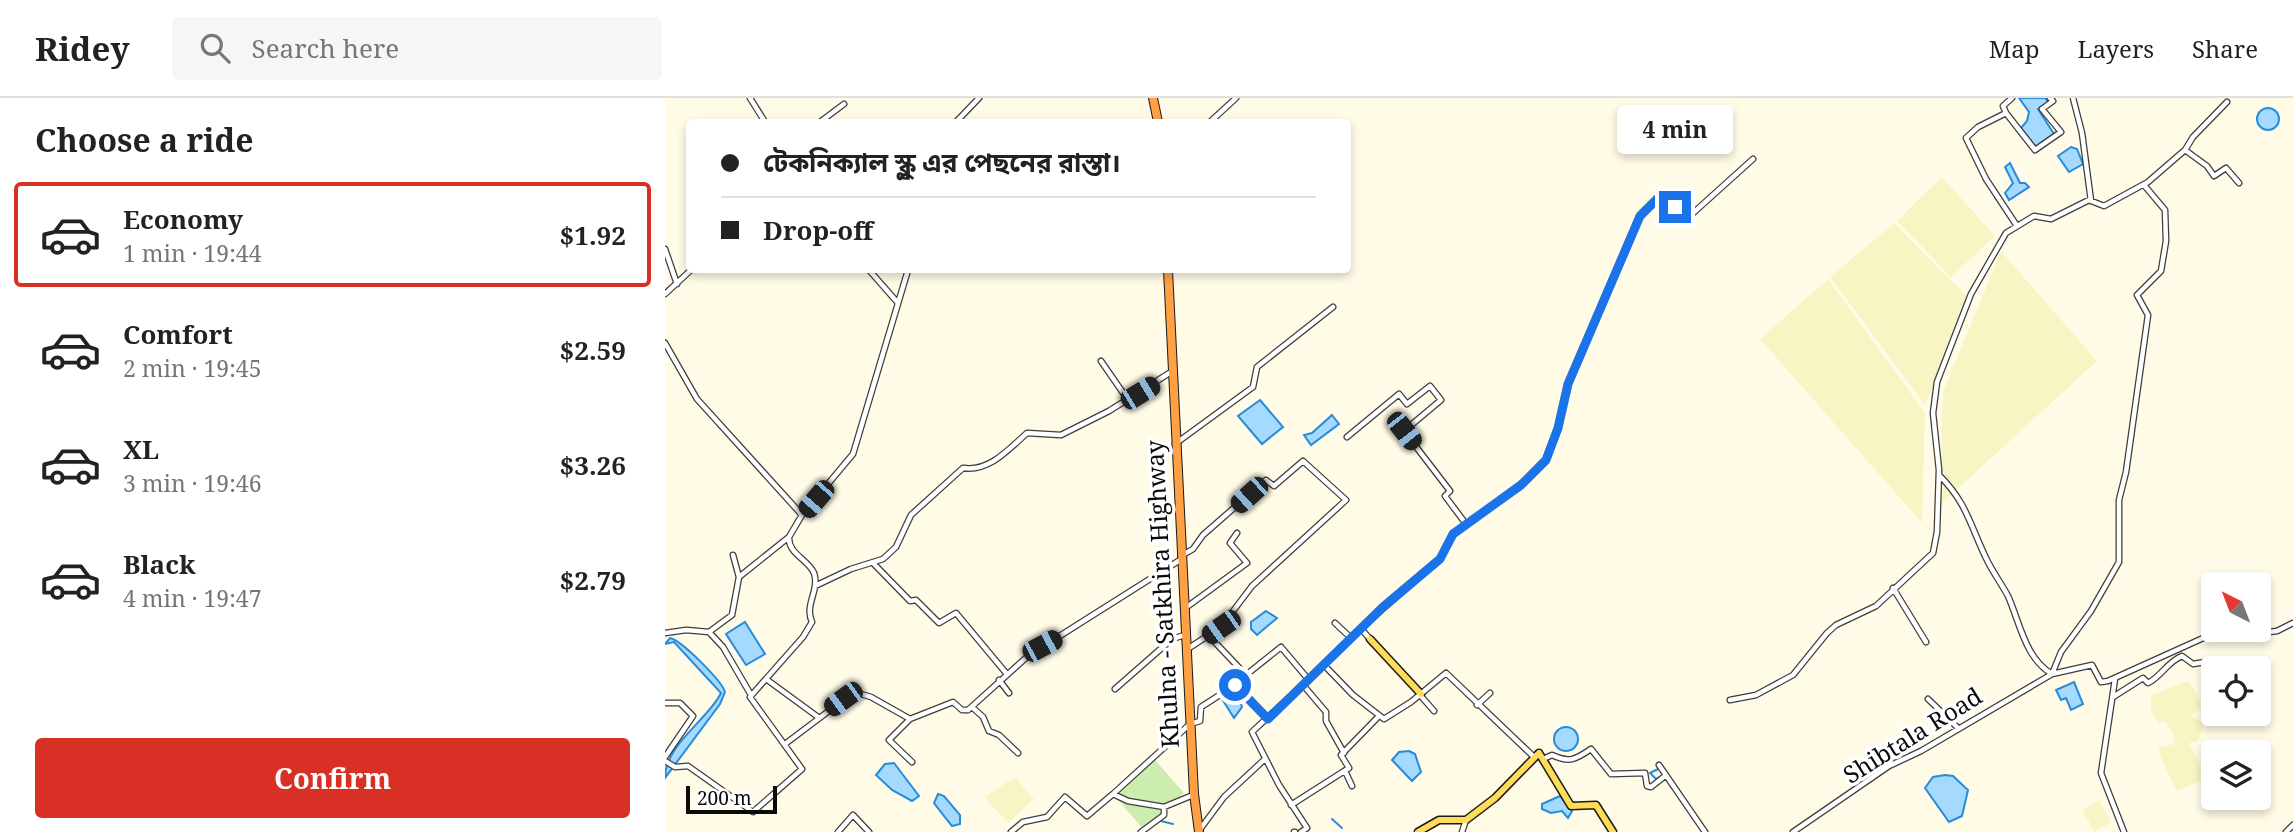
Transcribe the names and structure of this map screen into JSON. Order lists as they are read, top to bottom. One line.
{"streets":{"highway":["Khulna - Satkhira Highway"],"street":["Shibtala Road"]},"scale_bar":"200 m","north":"top left","page":{"header":"Ridey","search":"Search here","nav":["Map","Layers","Share"],"heading":"Choose a ride","bubble":"4 min","banner":["টেকনিক্যাল স্কুল এর পেছনের রাস্তা।","Drop-off"],"list":[{"name":"Economy","note":"1 min · 19:44","value":"$1.92"},{"name":"Comfort","note":"2 min · 19:45","value":"$2.59"},{"name":"XL","note":"3 min · 19:46","value":"$3.26"},{"name":"Black","note":"4 min · 19:47","value":"$2.79"}],"buttons":"Confirm","scale":"200 m"}}
